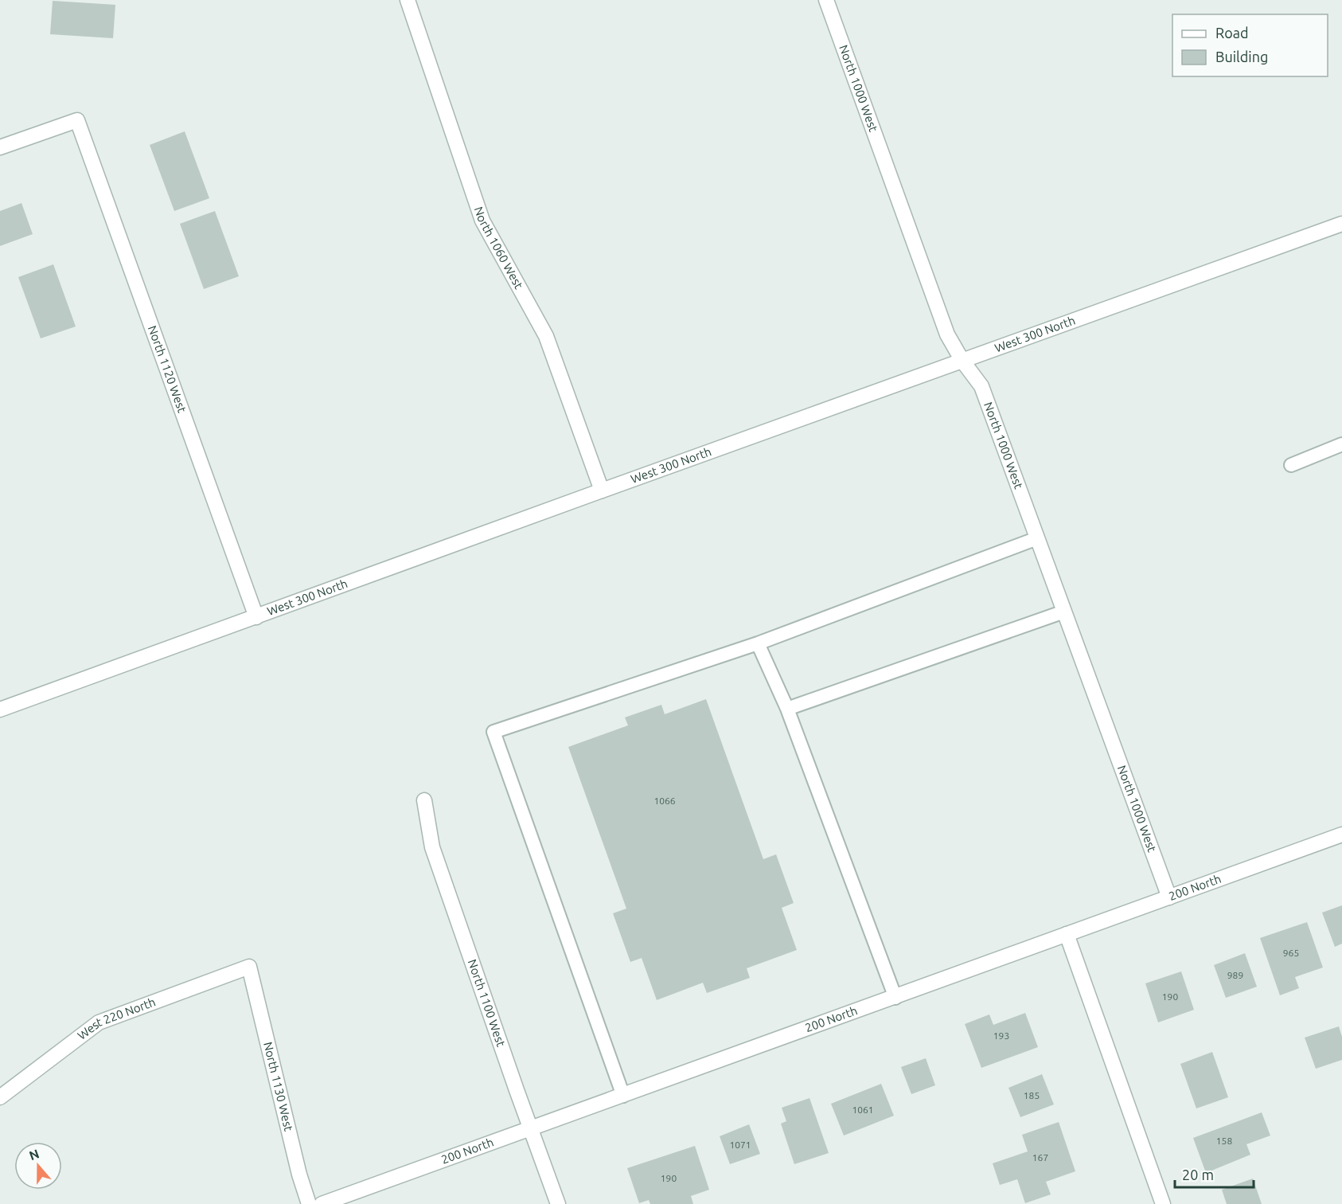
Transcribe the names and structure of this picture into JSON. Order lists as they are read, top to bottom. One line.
{"streets":{"street":["North 1000 West","North 1060 West","West 300 North","North 1120 West","200 North","North 1100 West","West 220 North","North 1130 West"]},"crossings":[["North 1000 West","West 300 North"],["North 1000 West","200 North"],["North 1060 West","West 300 North"],["West 300 North","North 1120 West"],["200 North","North 1100 West"],["West 220 North","North 1130 West"]],"house_numbers":["1066","965","989","190","193","185","1061","158","1071","167","190"],"legend":["Road","Building"],"scale_bar":"20 m","north":"top"}
